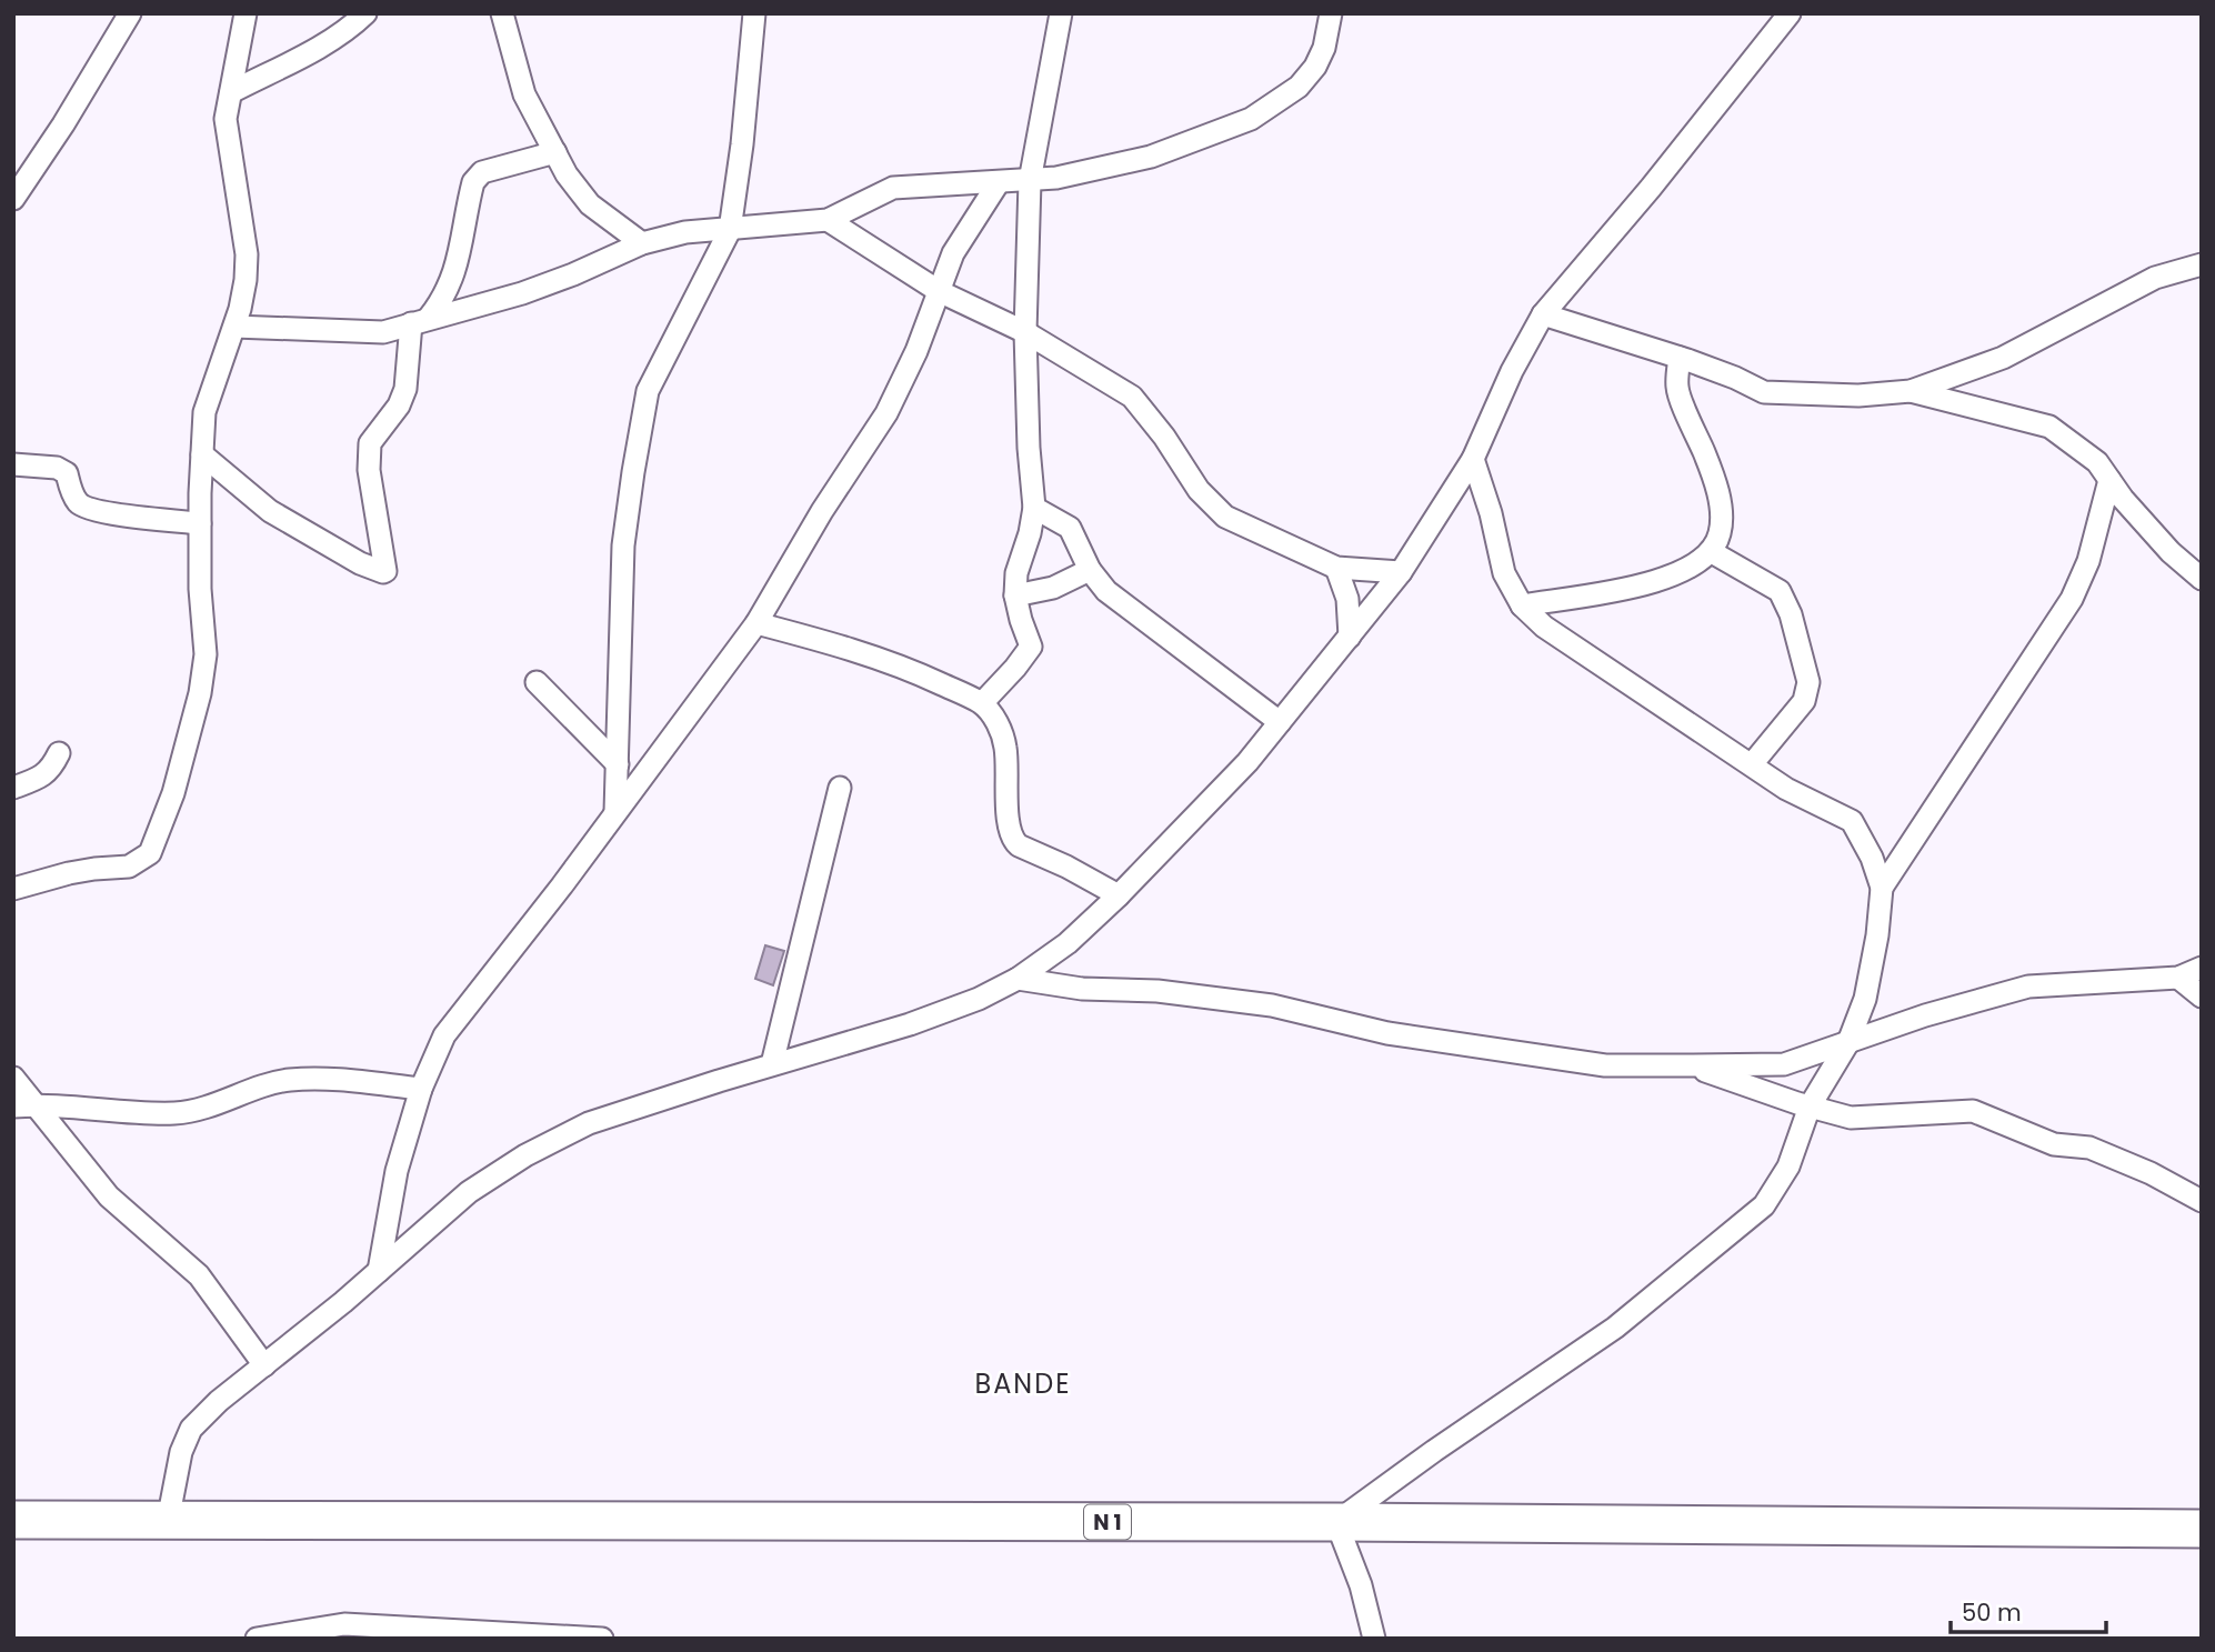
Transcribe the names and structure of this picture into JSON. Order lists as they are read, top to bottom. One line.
{"streets":{"highway":["N 1"]},"districts":["BANDE"],"scale_bar":"50 m"}
